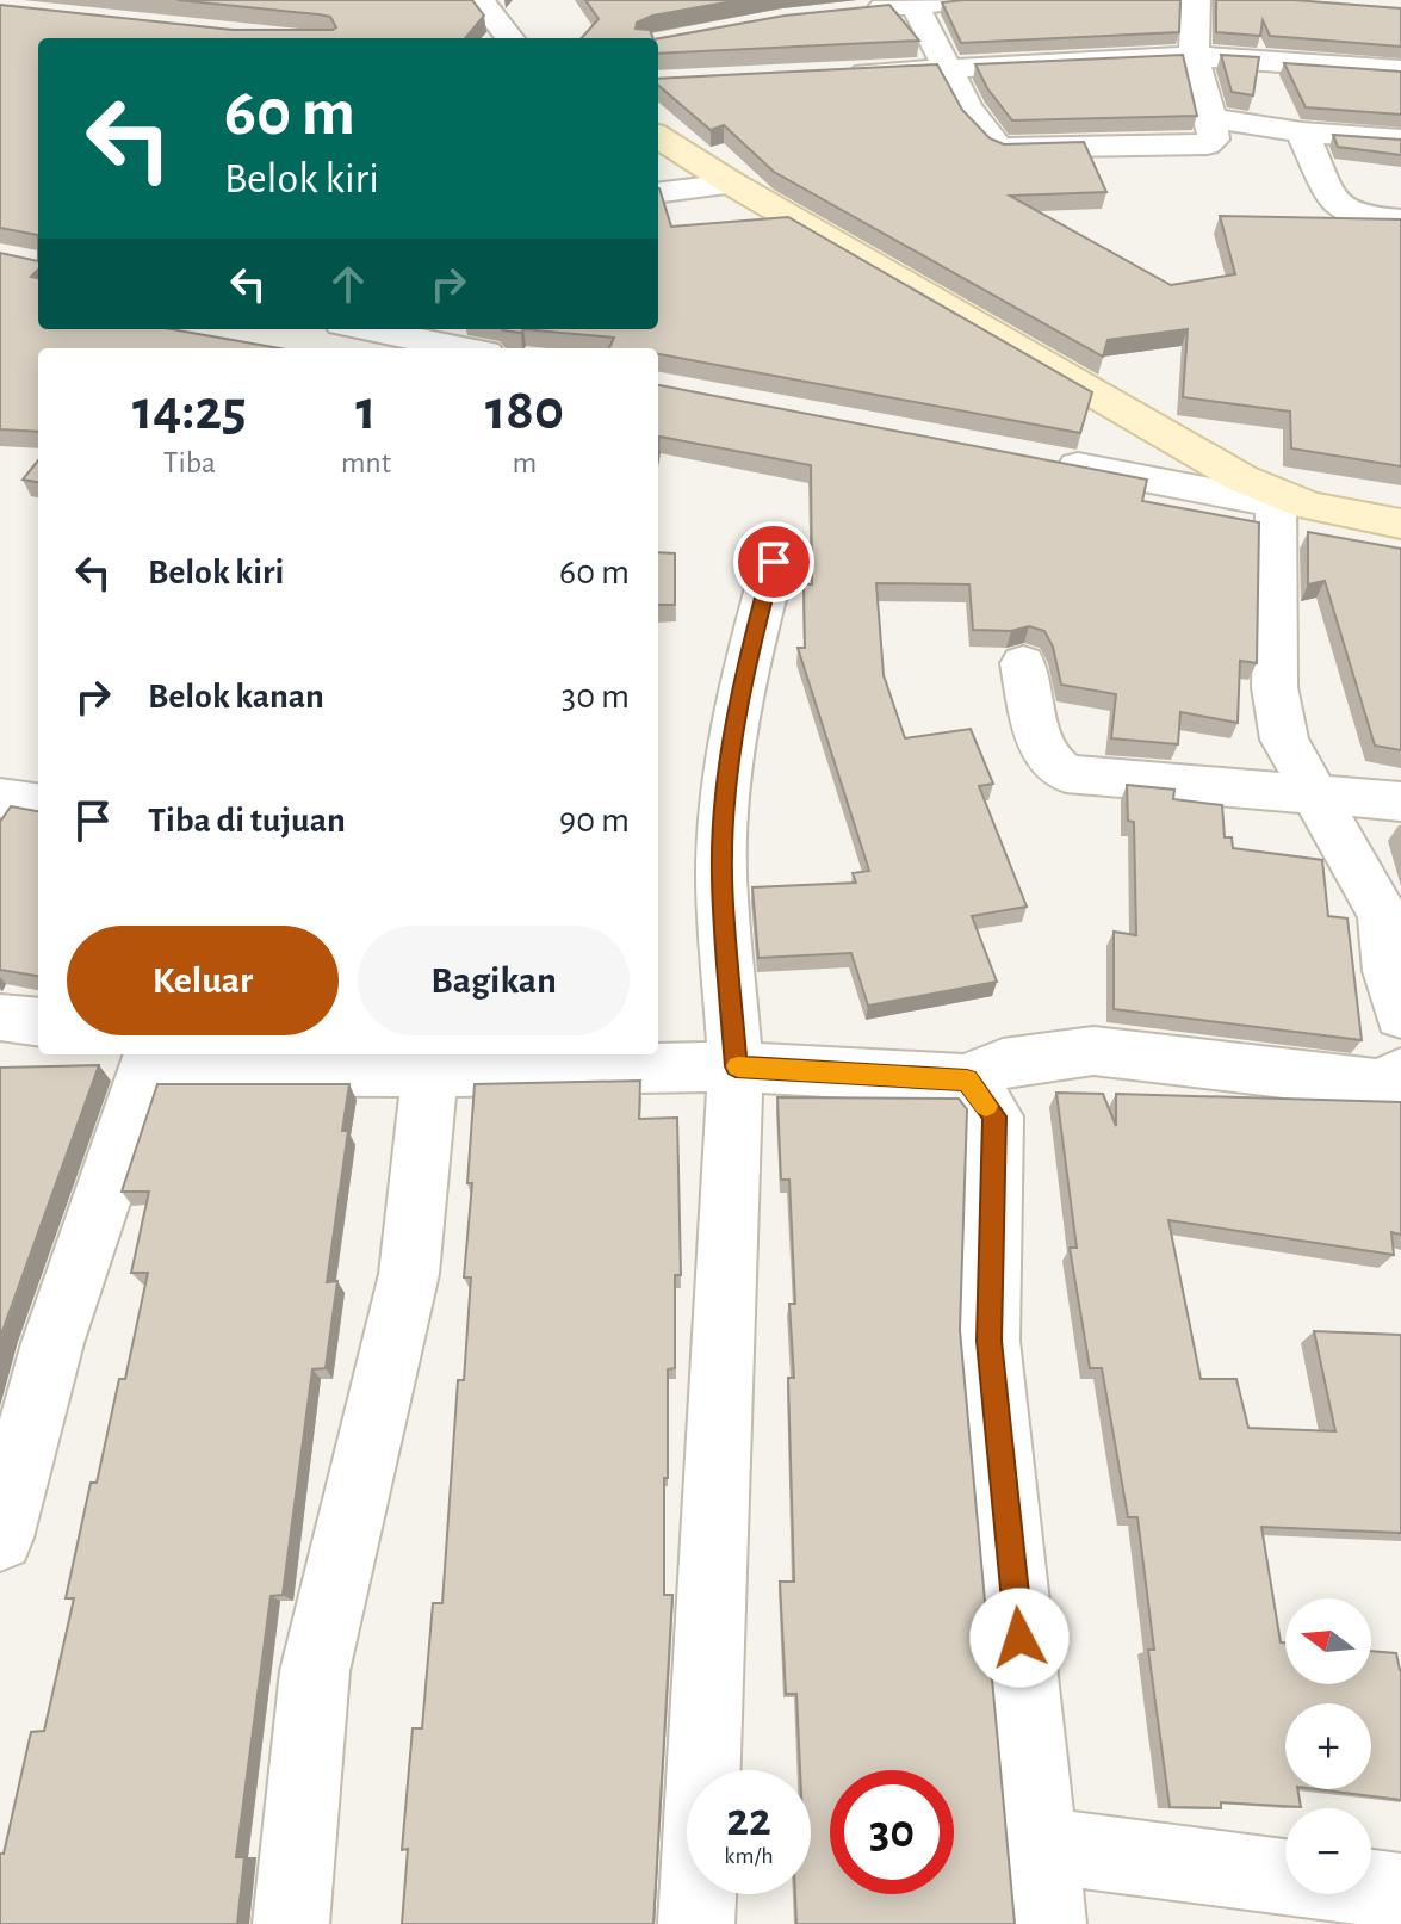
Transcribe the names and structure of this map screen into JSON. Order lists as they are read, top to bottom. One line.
{"north":"left","page":{"turn":["60 m","Belok kiri"],"eta":["14:25","Tiba","1","mnt","180","m"],"list":[{"name":"Belok kiri","value":"60 m"},{"name":"Belok kanan","value":"30 m"},{"name":"Tiba di tujuan","value":"90 m"}],"buttons":["Keluar","Bagikan"],"map_buttons":["+","−"],"speed":"22 km/h","limit":"30"}}
